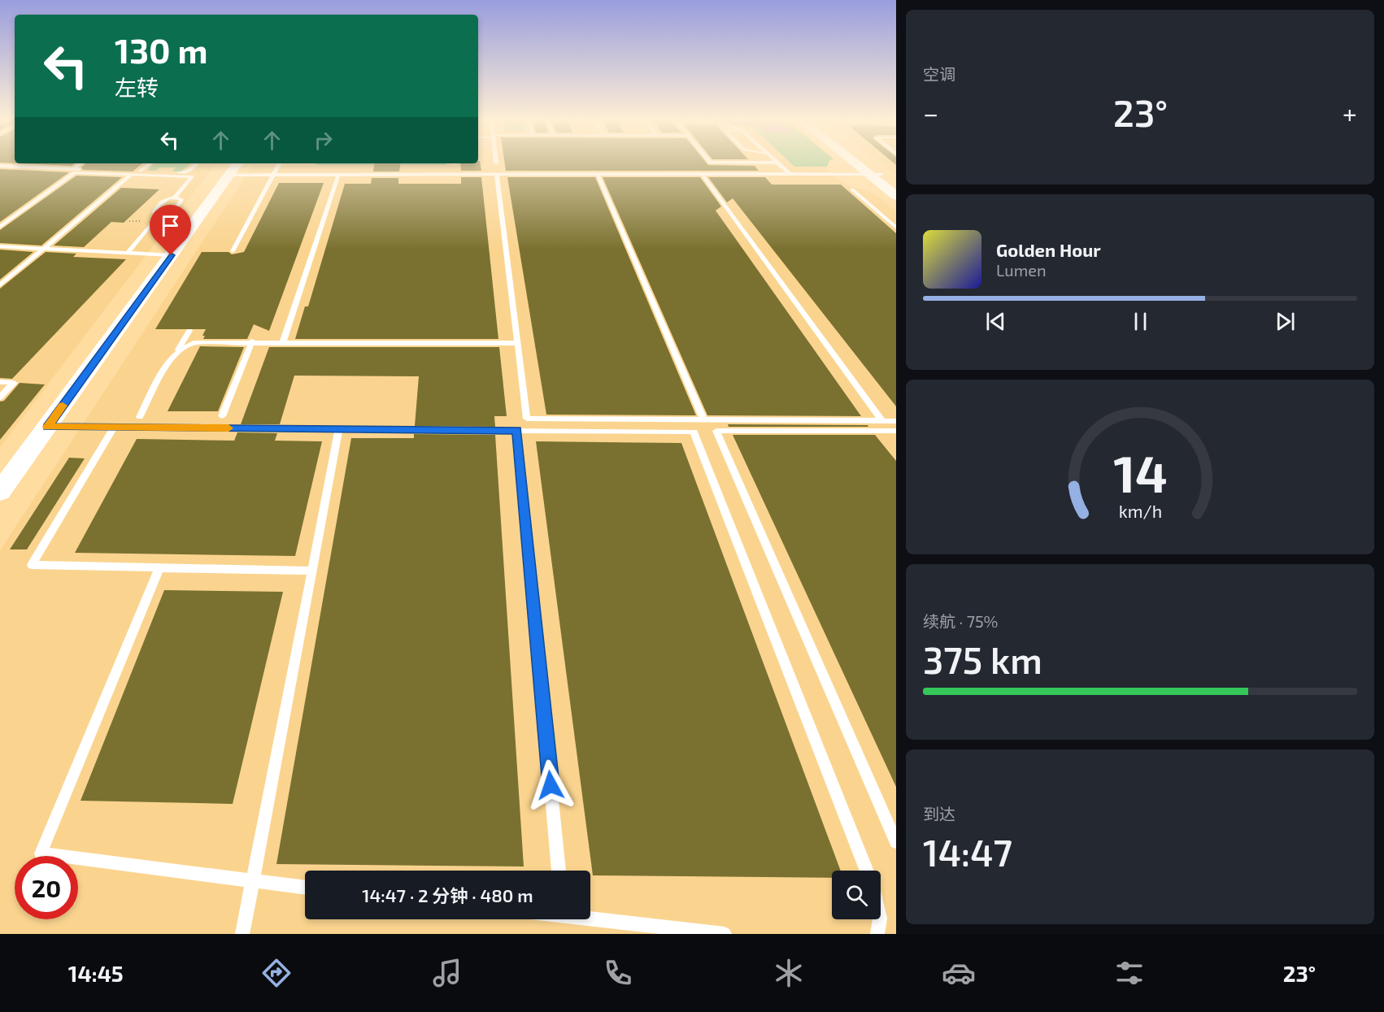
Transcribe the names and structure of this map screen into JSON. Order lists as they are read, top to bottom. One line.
{"page":{"tile":["空调",["续航 · 75%","375 km"],["到达","14:47"]],"turn":["130 m","左转"],"heat":["−","23°","+"],"song":["Golden Hour","Lumen"],"limit":"20","trip":"14:47 · 2 分钟 · 480 m","tabs":["14:45","23°"],"gauge":["14","km/h"]}}
